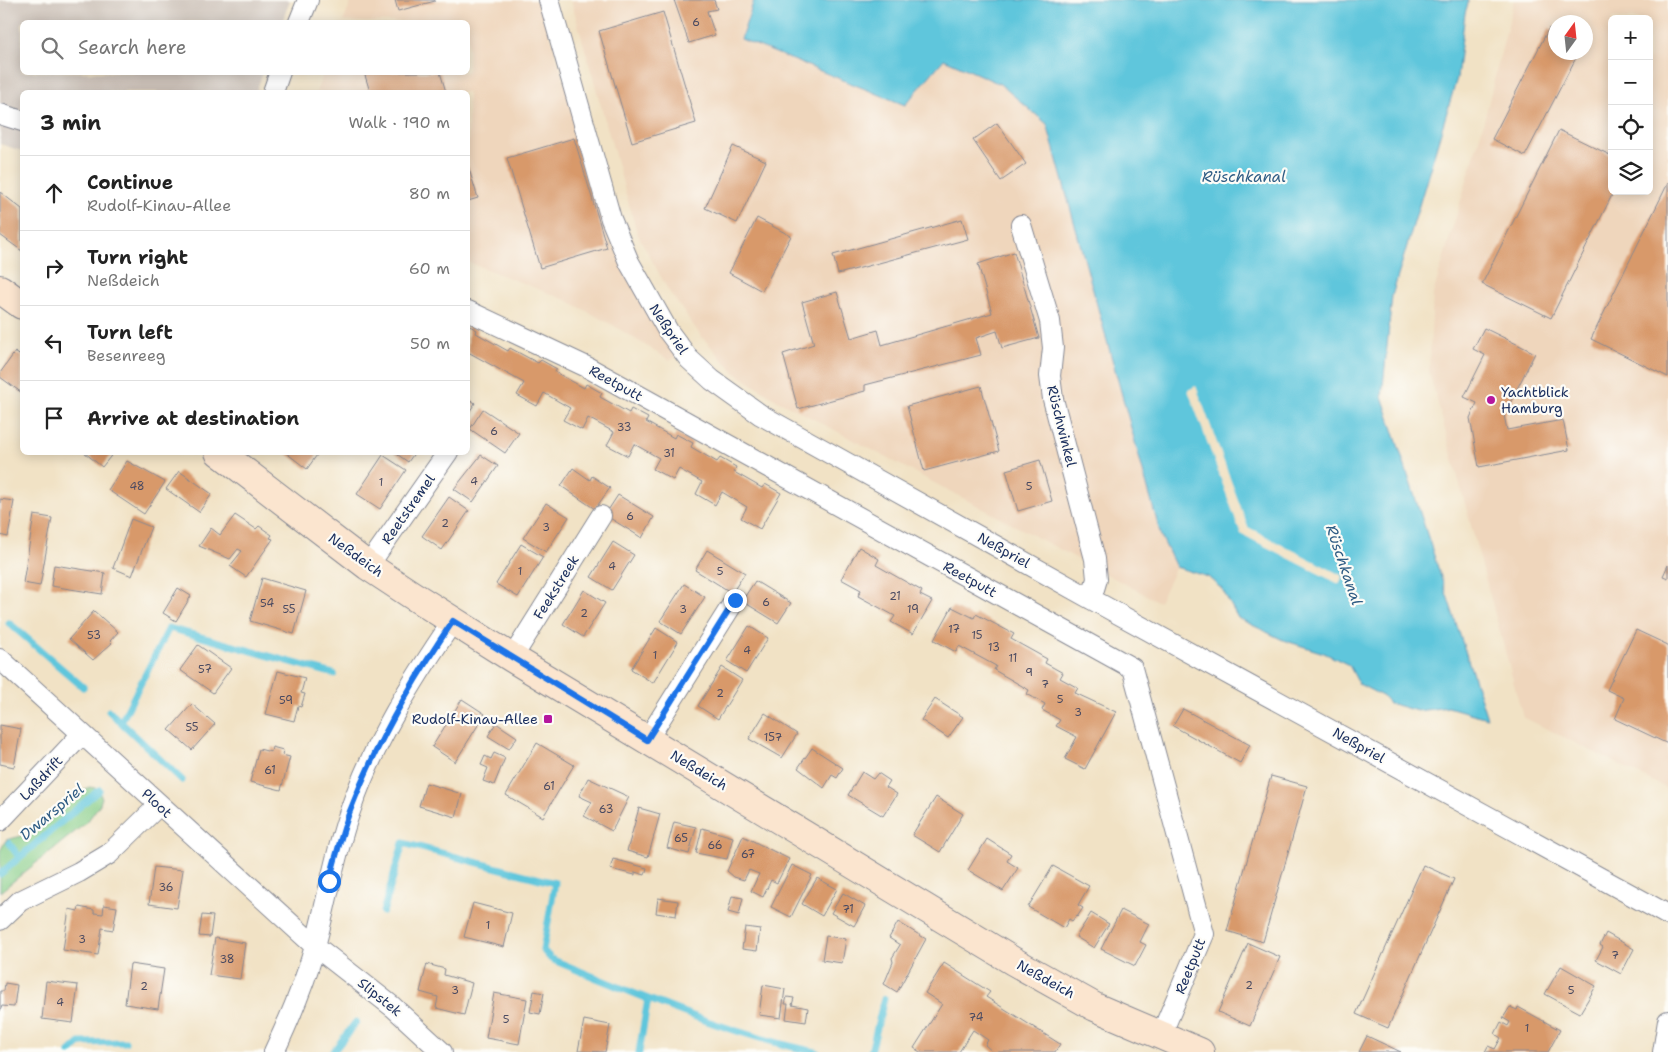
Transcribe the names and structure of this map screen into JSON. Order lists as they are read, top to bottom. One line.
{"streets":{"street":["Neßpriel","Reetputt","Rüschwinkel","Reetstremel","Neßdeich","Feekstreek","Laßdrift","Ploot","Slipstek"]},"crossings":[["Neßpriel","Rüschwinkel"],["Reetputt","Neßdeich"],["Reetstremel","Neßdeich"],["Neßdeich","Feekstreek"],["Laßdrift","Ploot"],["Ploot","Slipstek"]],"water":["Rüschkanal","Dwarspriel"],"places":{"other":["Yachtblick Hamburg"],"transit":["Rudolf-Kinau-Allee"]},"house_numbers":["6","33","6","31","4","1","48","5","6","2","3","4","1","5","21","6","54","55","3","19","2","17","53","15","13","4","1","11","57","9","7","2","5","59","3","55","157","61","61","63","65","66","67","36","71","1","3","7","38","2","2","3","5","4","74","5","1"],"north":"top","page":{"map_buttons":["+","−"],"search":"Search here","heading":["3 min","Walk · 190 m"],"list":[["Continue","Rudolf-Kinau-Allee","80 m"],["Turn right","Neßdeich","60 m"],["Turn left","Besenreeg","50 m"],"Arrive at destination"]}}
